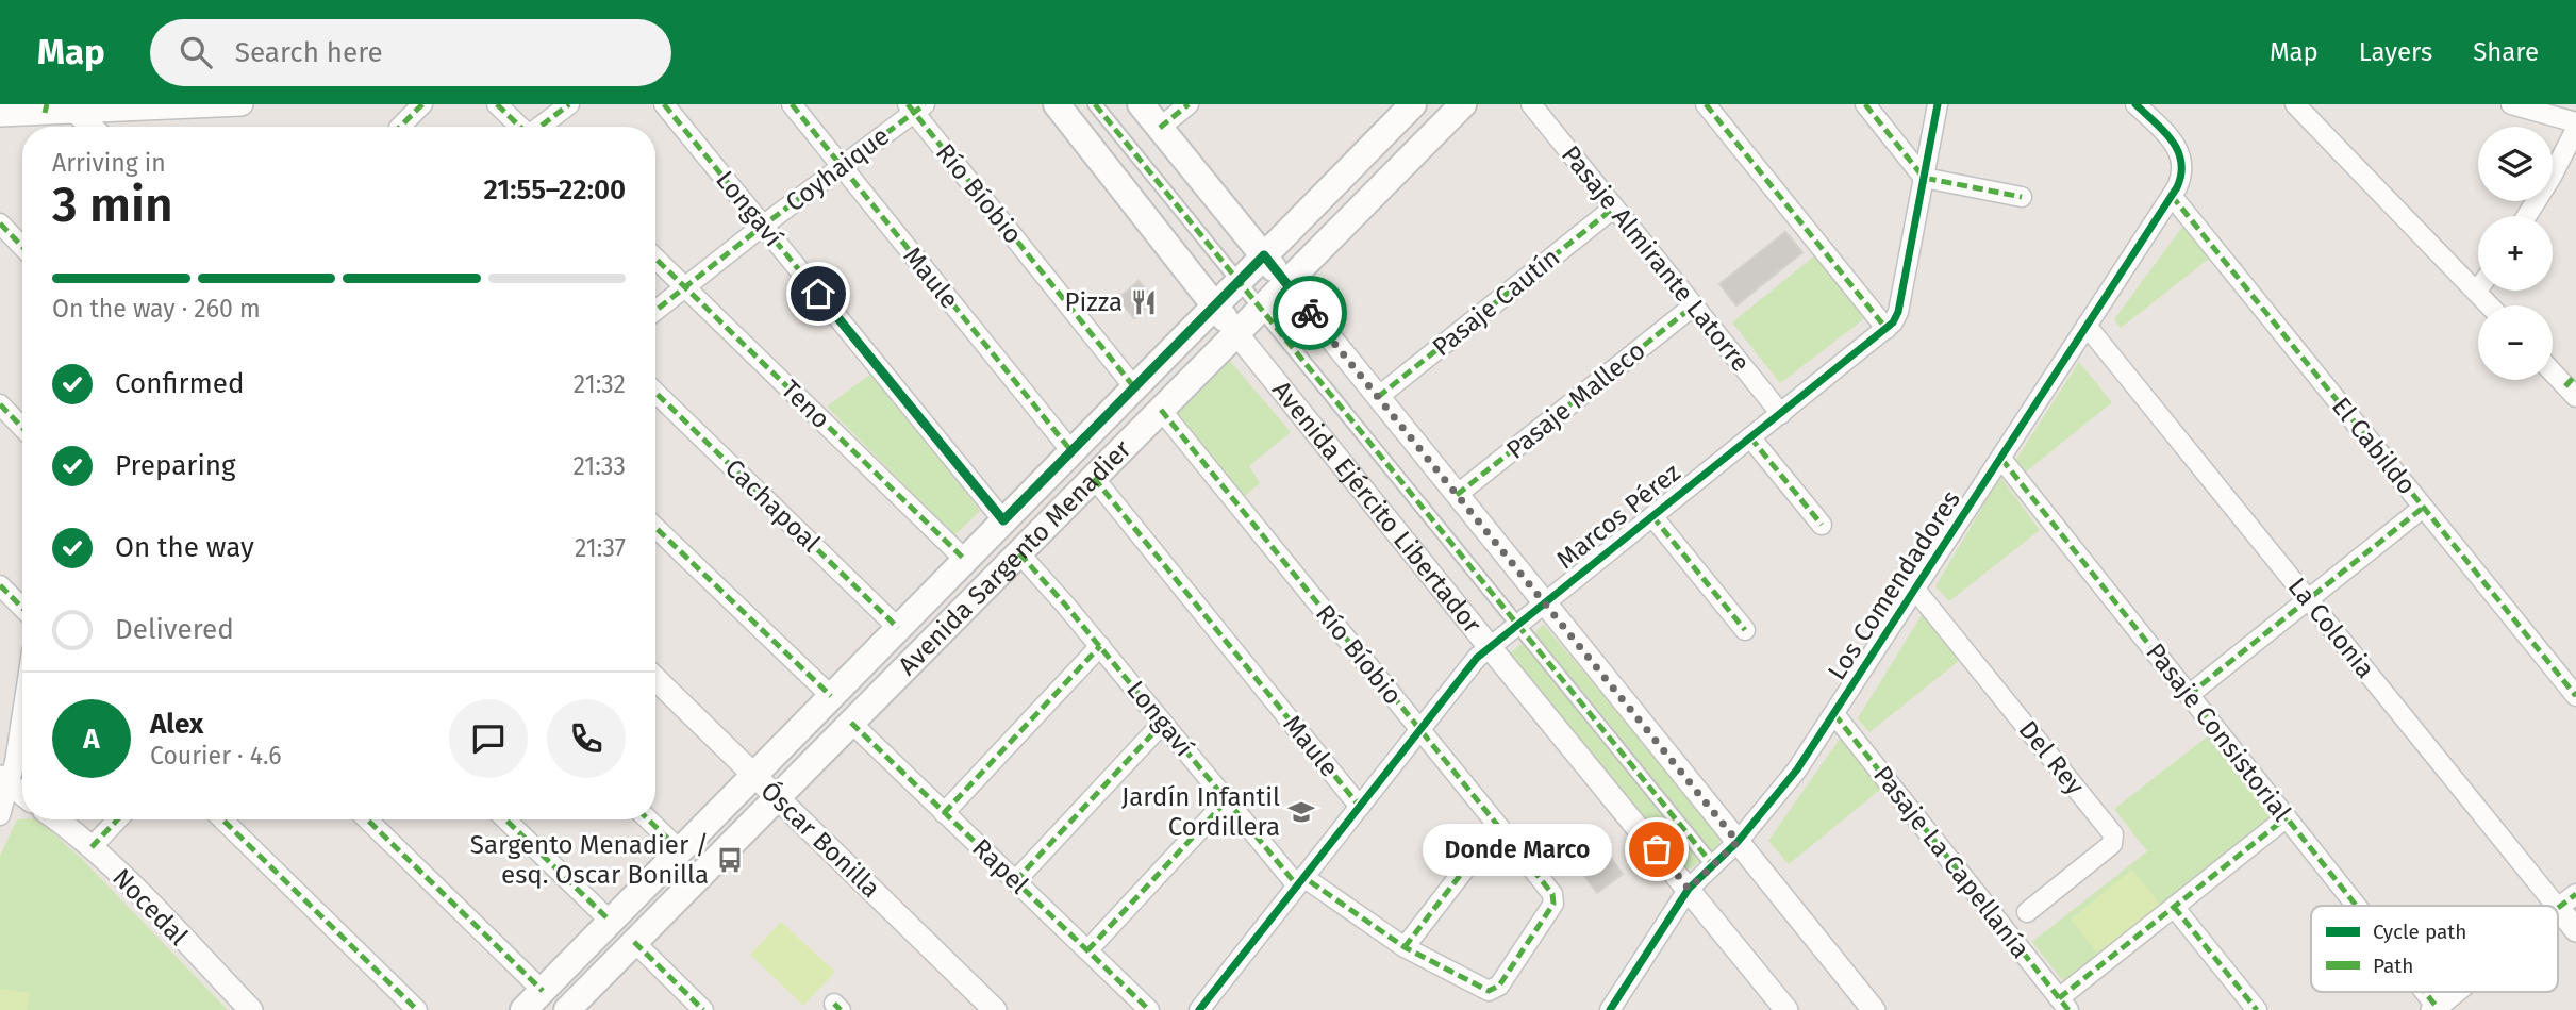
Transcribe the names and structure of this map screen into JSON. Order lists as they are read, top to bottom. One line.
{"streets":{"main road":["Avenida Ejército Libertador","Avenida Sargento Menadier"],"street":["Coyhaique","Río Bíobio","Longaví","Pasaje Almirante Latorre","Maule","Pasaje Cautín","Pasaje Malleco","Teno","El Cabildo","Cachapoal","Marcos Pérez","Los Comendadores","La Colonia","Pasaje Consistorial","Del Rey","Óscar Bonilla","Pasaje La Capellanía","Rapel","Nocedal"]},"crossings":[["Coyhaique","Río Bíobio"],["Coyhaique","Longaví"],["Coyhaique","Maule"],["Coyhaique","Teno"],["Río Bíobio","Longaví"],["Río Bíobio","Marcos Pérez"],["Río Bíobio","Avenida Sargento Menadier"],["Longaví","Marcos Pérez"],["Longaví","Avenida Sargento Menadier"],["Pasaje Almirante Latorre","Pasaje Cautín"],["Pasaje Almirante Latorre","Pasaje Malleco"],["Pasaje Almirante Latorre","Marcos Pérez"],["Maule","Marcos Pérez"],["Maule","Avenida Sargento Menadier"],["Teno","Avenida Sargento Menadier"],["El Cabildo","Los Comendadores"],["Cachapoal","Avenida Sargento Menadier"],["Avenida Ejército Libertador","Marcos Pérez"],["Avenida Ejército Libertador","Avenida Sargento Menadier"],["Avenida Ejército Libertador","Los Comendadores"],["Avenida Sargento Menadier","Óscar Bonilla"],["Avenida Sargento Menadier","Rapel"],["Los Comendadores","La Colonia"],["Los Comendadores","Pasaje Consistorial"],["Los Comendadores","Del Rey"],["Los Comendadores","Pasaje La Capellanía"]],"places":{"restaurant":["Pizza"],"school or university":["Jardín Infantil Cordillera"],"other":["Donde Marco"],"bus stop":["Sargento Menadier / esq. Oscar Bonilla"]},"legend":["Cycle path","Path"],"page":{"header":"Map","search":"Search here","nav":["Map","Layers","Share"],"map_buttons":["+","−"],"heading":["3 min","Arriving in","21:55–22:00"],"panel":["Alex","Courier · 4.6"],"bar":"On the way · 260 m","list":[["Confirmed","21:32"],["Preparing","21:33"],["On the way","21:37"],"Delivered"],"round":"A","bubble":"Donde Marco"}}
